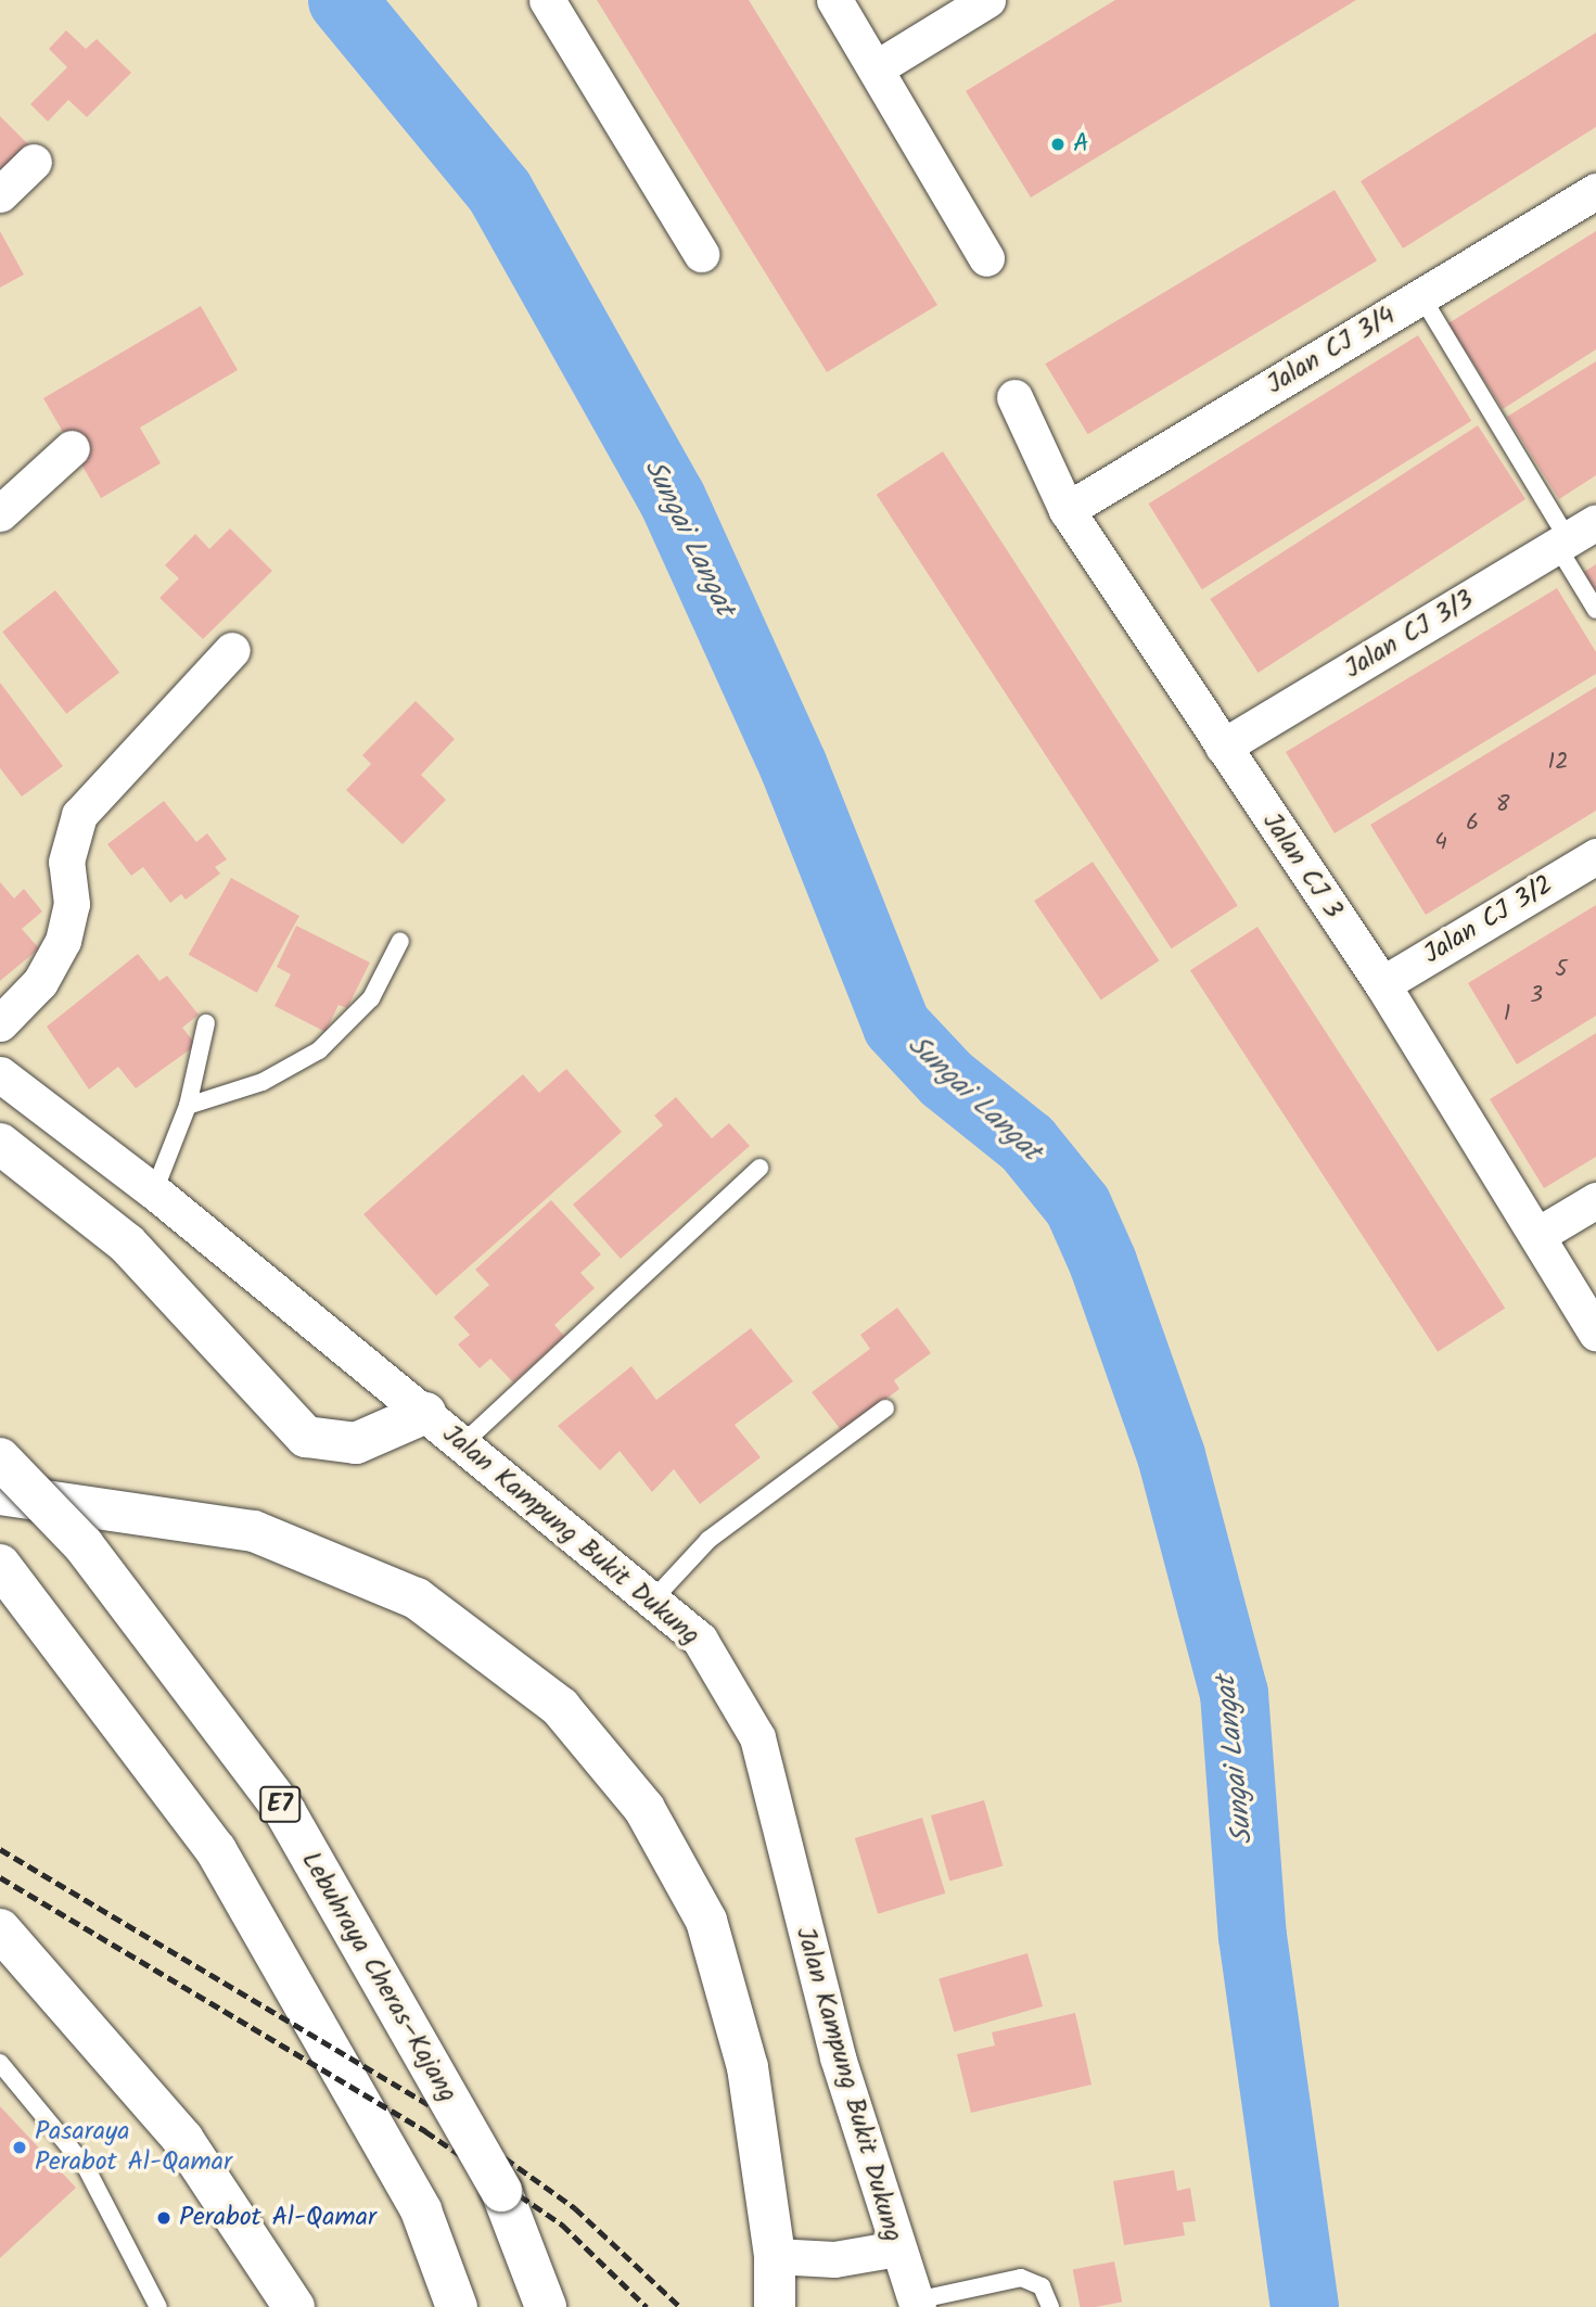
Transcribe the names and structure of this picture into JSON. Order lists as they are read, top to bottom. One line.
{"streets":{"highway":["E7","Lebuhraya Cheras–Kajang"],"street":["Jalan CJ 3/4","Jalan CJ 3/3","Jalan CJ 3","Jalan CJ 3/2","Jalan Kampung Bukit Dukung"]},"crossings":[["Jalan CJ 3/4","Jalan CJ 3"],["Jalan CJ 3/3","Jalan CJ 3"],["Jalan CJ 3","Jalan CJ 3/2"]],"water":["Sungai Langat"],"places":["A","Pasaraya Perabot Al-Qamar","Perabot Al-Qamar"],"house_numbers":["12","8","6","4","5","3","1"]}
